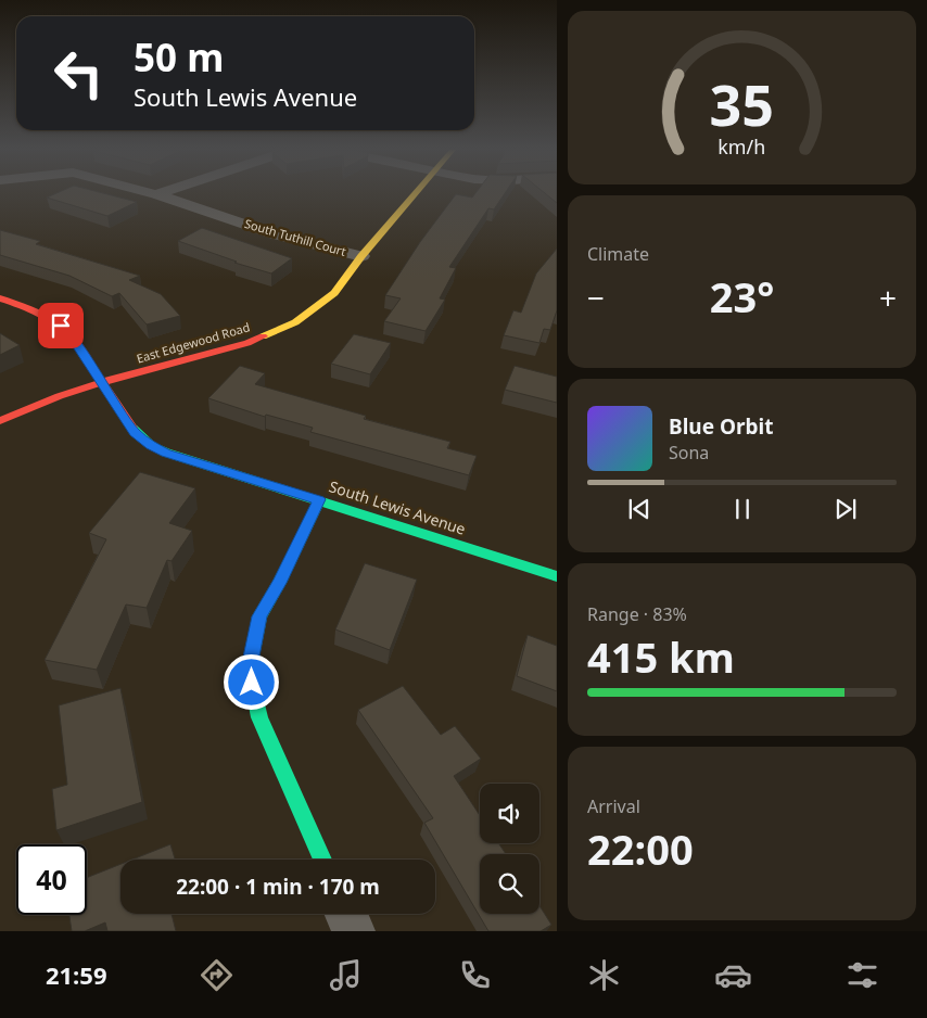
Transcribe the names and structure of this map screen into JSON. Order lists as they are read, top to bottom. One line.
{"streets":{"street":["South Tuthill Court","East Edgewood Road","South Lewis Avenue"]},"crossings":[["South Tuthill Court","East Edgewood Road"],["East Edgewood Road","South Lewis Avenue"]],"page":{"turn":["50 m","South Lewis Avenue"],"tile":["Climate",["Range · 83%","415 km"],["Arrival","22:00"]],"heat":["−","23°","+"],"song":["Blue Orbit","Sona"],"limit":"40","trip":"22:00 · 1 min · 170 m","tabs":"21:59","gauge":["35","km/h"]}}
